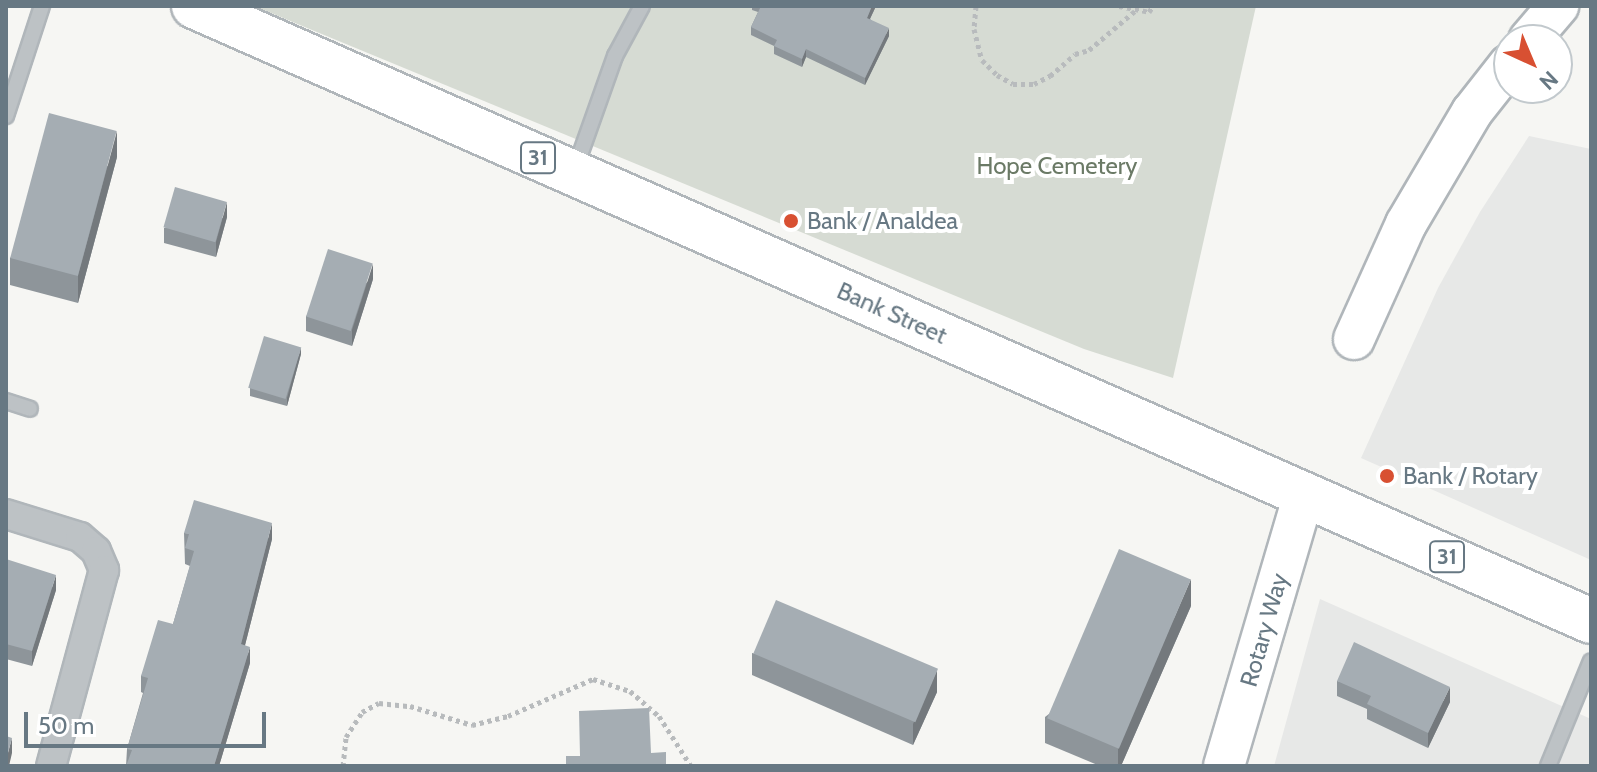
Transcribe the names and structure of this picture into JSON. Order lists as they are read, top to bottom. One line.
{"streets":{"main road":["31","Bank Street"],"street":["Rotary Way"]},"crossings":[["Bank Street","Rotary Way"]],"parks":["Hope Cemetery"],"places":["Bank / Analdea","Bank / Rotary"],"scale_bar":"50 m","north":"bottom right"}
